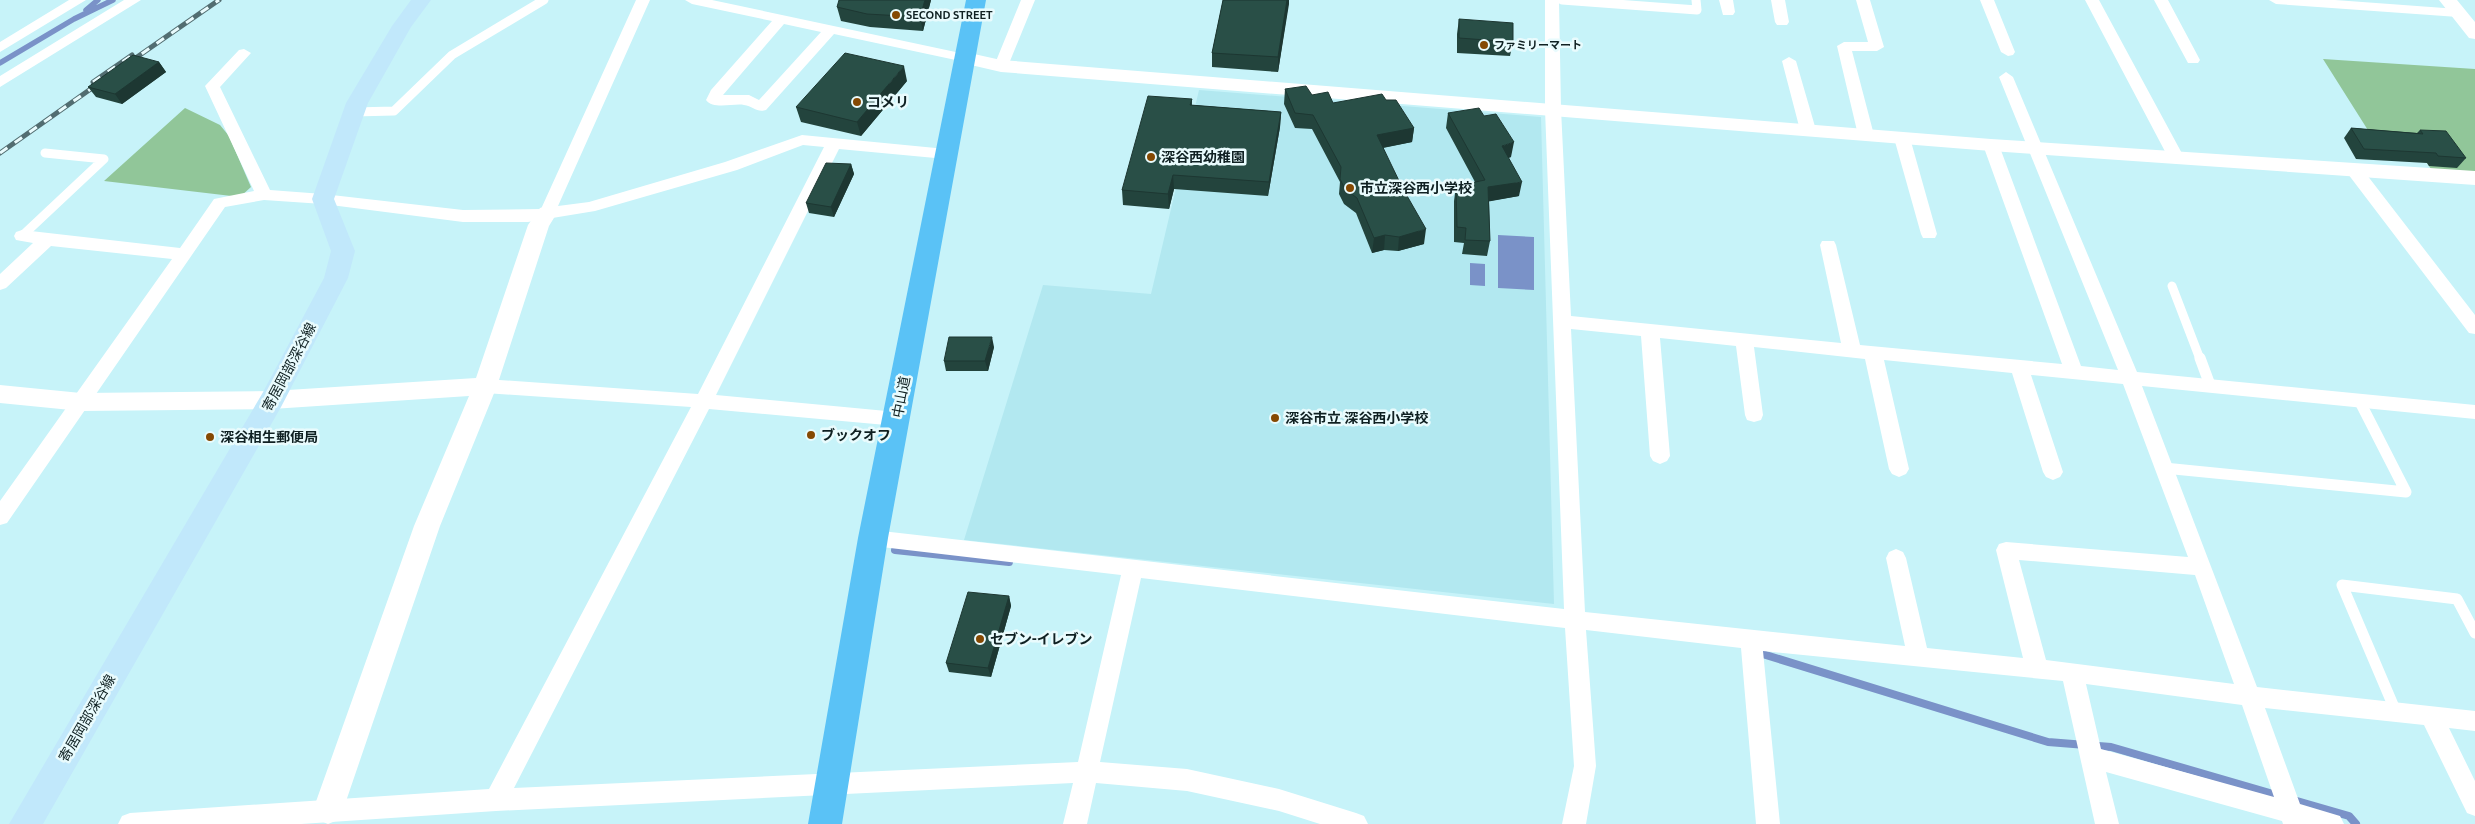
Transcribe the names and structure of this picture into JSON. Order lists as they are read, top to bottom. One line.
{"streets":{"highway":["中山道"],"main road":["寄居岡部深谷線"]},"places":["SECOND STREET","ファミリーマート","コメリ","深谷西幼稚園","市立深谷西小学校","深谷市立 深谷西小学校","ブックオフ","深谷相生郵便局","セブン-イレブン"]}
